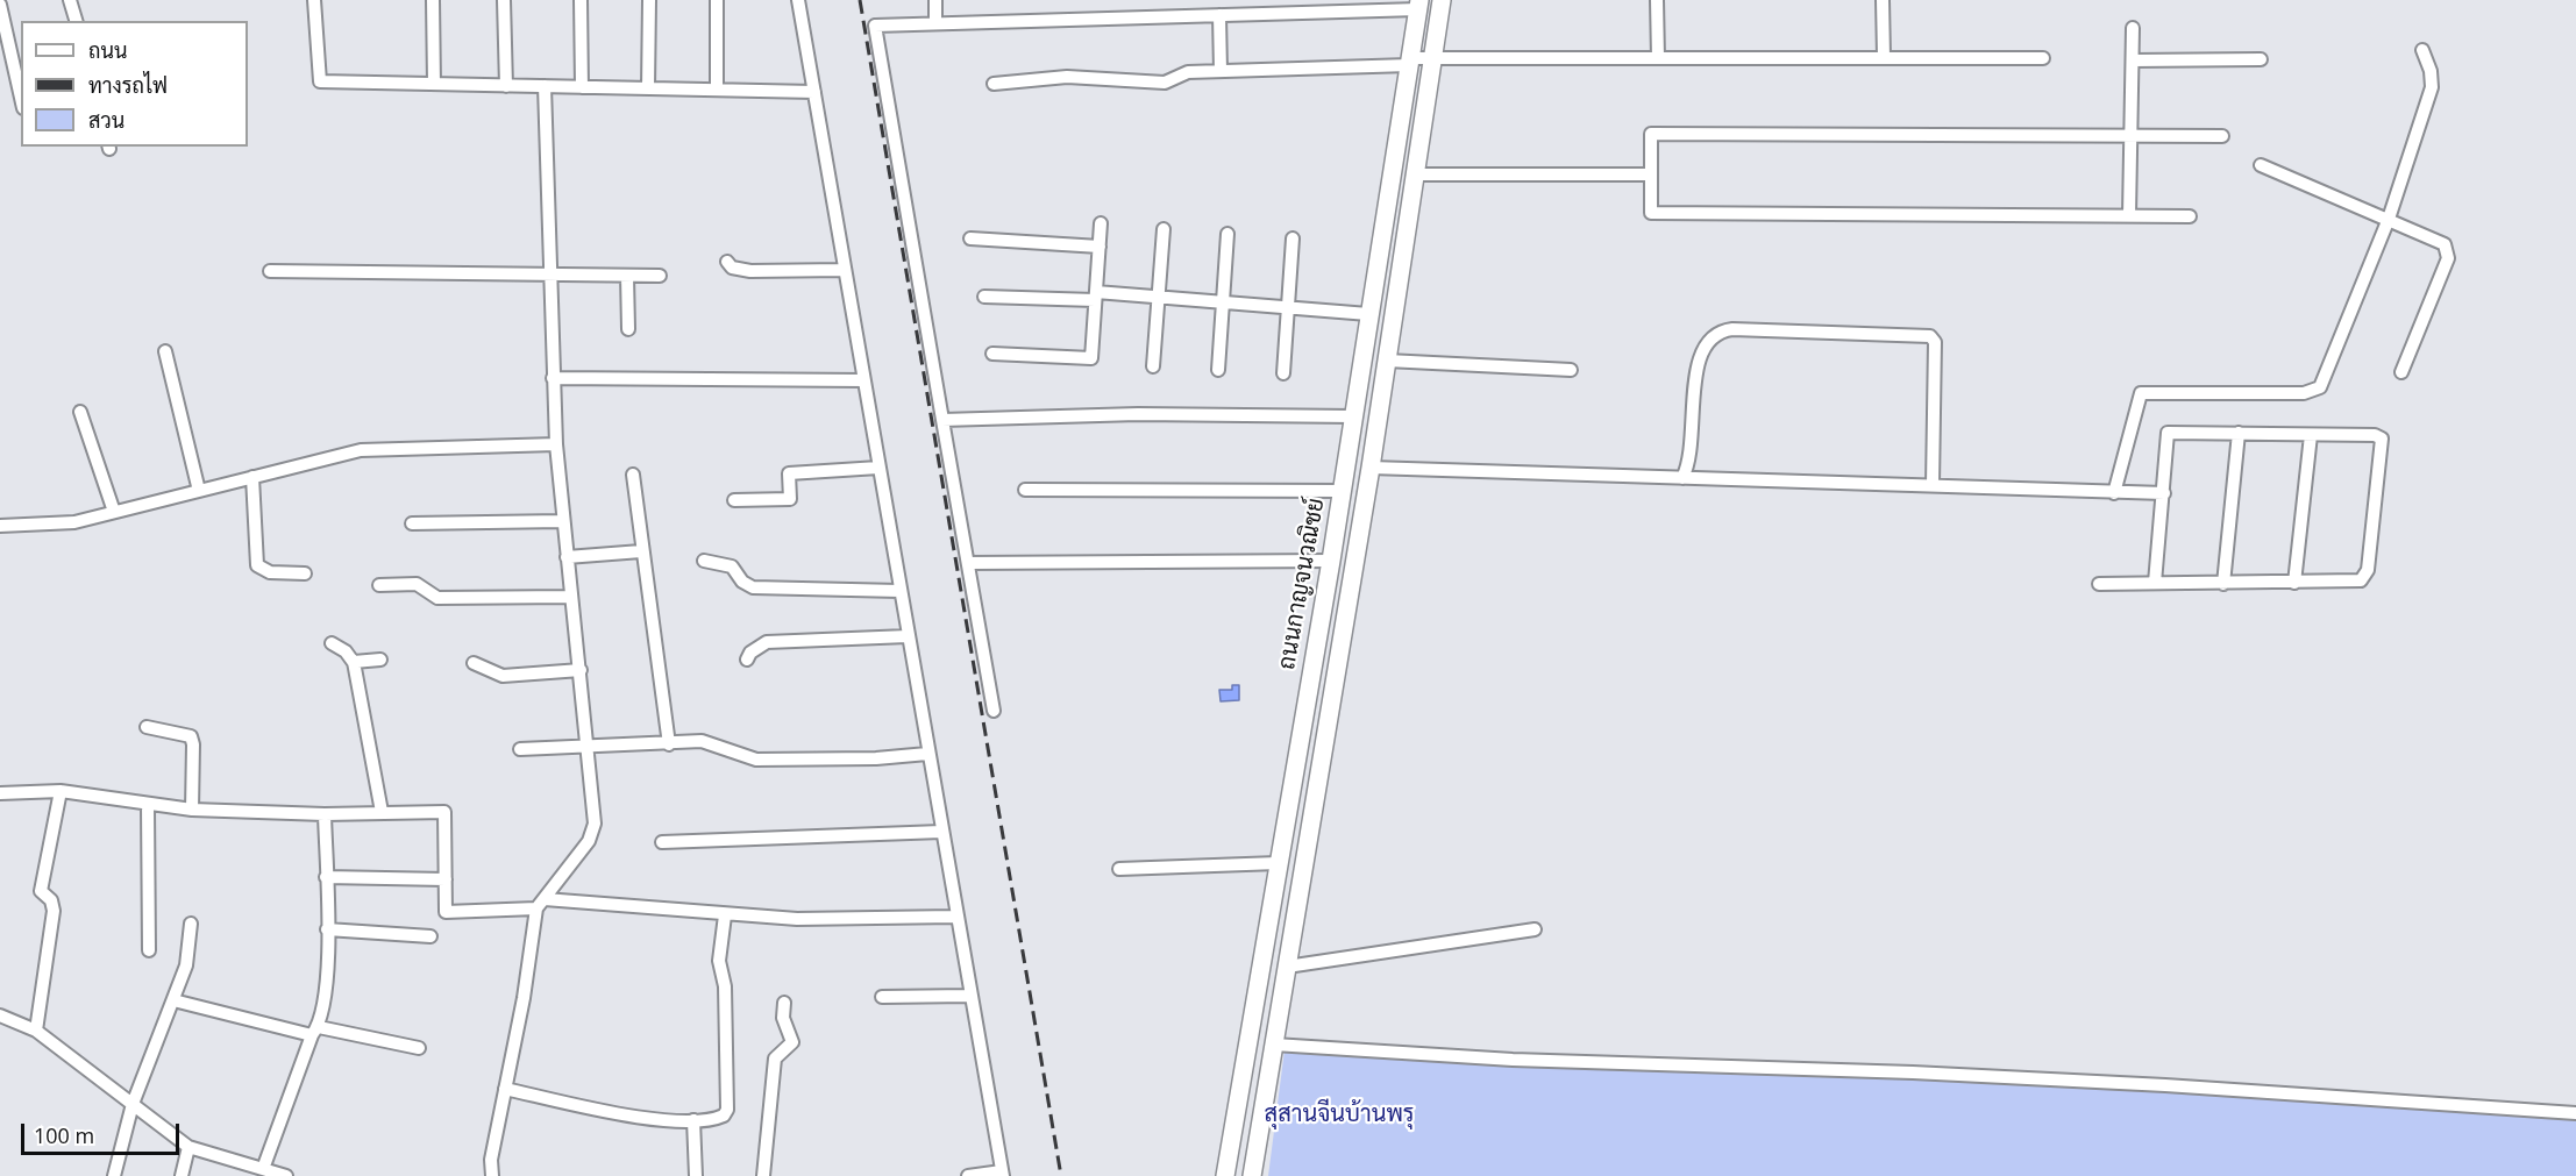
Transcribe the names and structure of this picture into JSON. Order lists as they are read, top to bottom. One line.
{"streets":{"highway":["ถนนกาญจนวณิชย์"]},"parks":["สุสานจีนบ้านพรุ"],"legend":["ถนน","ทางรถไฟ","สวน"],"scale_bar":"100 m"}
